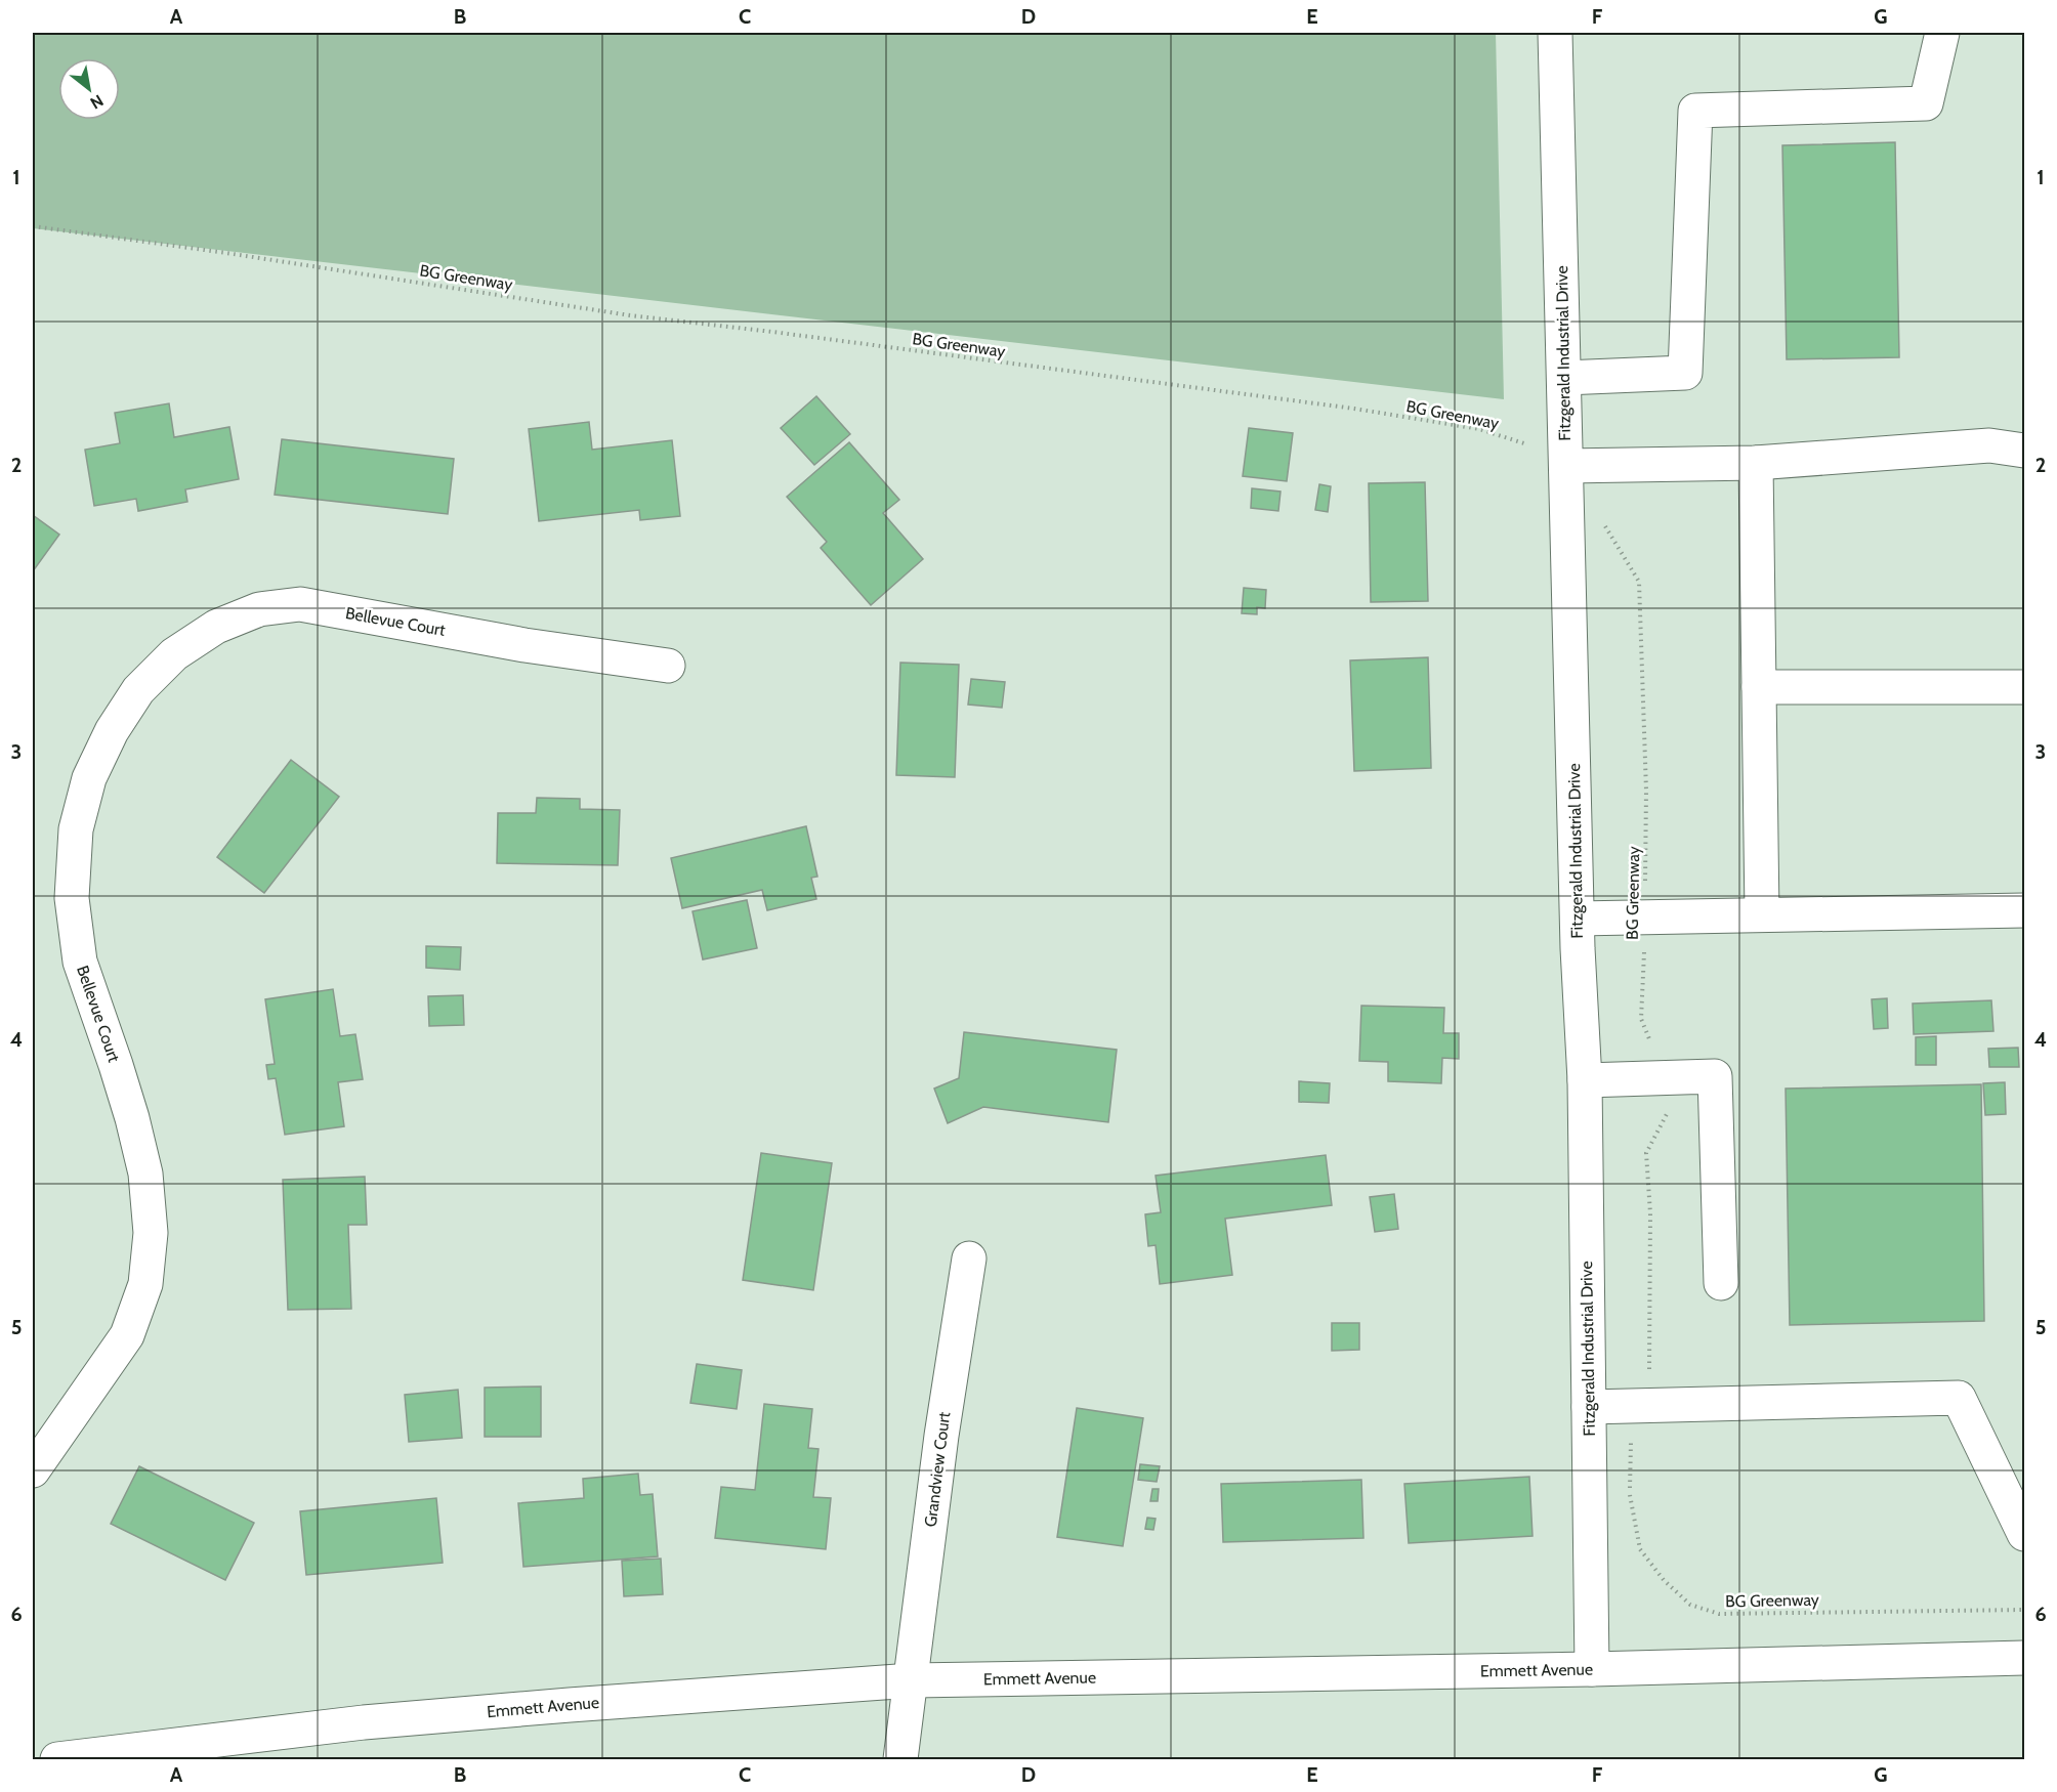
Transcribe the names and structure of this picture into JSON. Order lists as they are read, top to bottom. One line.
{"streets":{"street":["Fitzgerald Industrial Drive","Bellevue Court","Grandview Court","Emmett Avenue"],"path":["BG Greenway"]},"crossings":[["BG Greenway","Fitzgerald Industrial Drive"],["Fitzgerald Industrial Drive","Emmett Avenue"],["Grandview Court","Emmett Avenue"]],"north":"bottom right","grid":{"columns":["A","B","C","D","E","F","G"],"rows":["1","2","3","4","5","6"]}}
